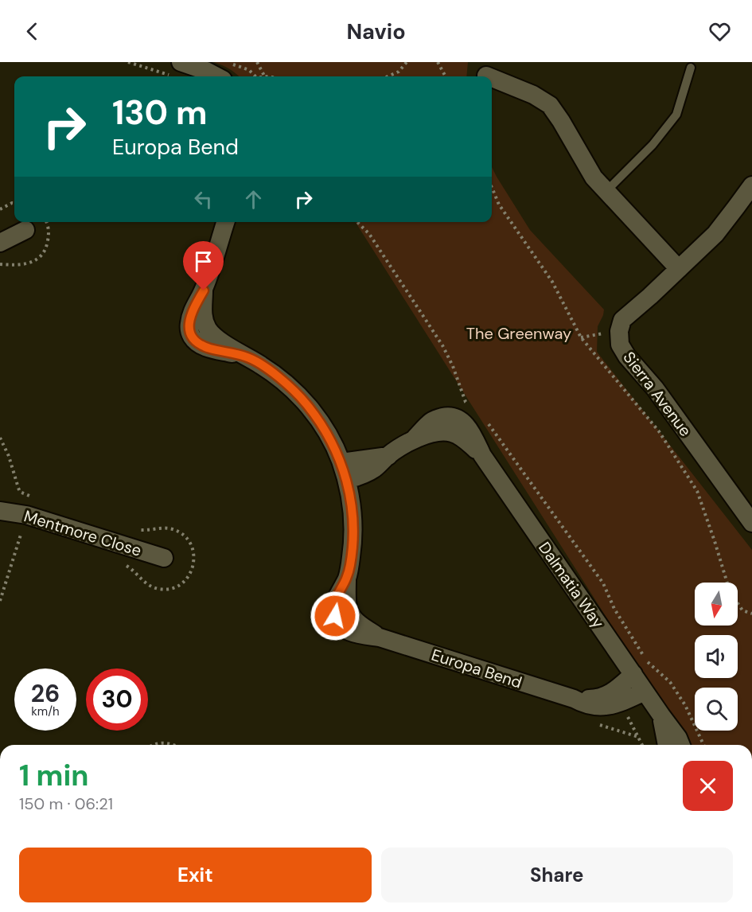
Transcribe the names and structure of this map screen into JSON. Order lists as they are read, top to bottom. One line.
{"streets":{"street":["Sierra Avenue","Mentmore Close","Dalmatia Way","Europa Bend"]},"crossings":[["Dalmatia Way","Europa Bend"]],"parks":["The Greenway"],"north":"bottom","page":{"header":"Navio","turn":["130 m","Europa Bend"],"speed":"26 km/h","limit":"30","heading":["1 min","150 m · 06:21"],"buttons":["Exit","Share"]}}
